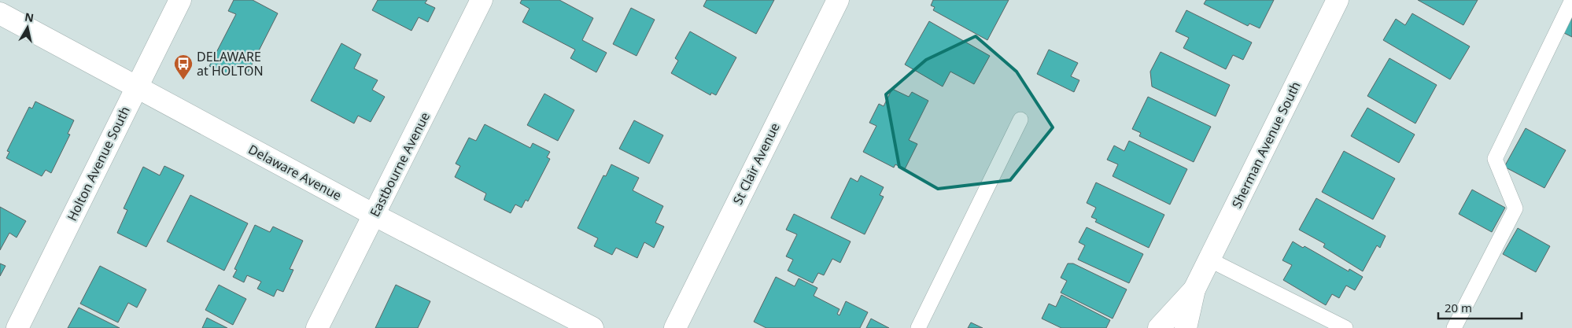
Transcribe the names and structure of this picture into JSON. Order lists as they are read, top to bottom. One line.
{"streets":{"street":["Sherman Avenue South","Holton Avenue South","St Clair Avenue","Eastbourne Avenue","Delaware Avenue"]},"crossings":[["Holton Avenue South","Delaware Avenue"],["Eastbourne Avenue","Delaware Avenue"]],"places":{"bus stop":["DELAWARE at HOLTON"]},"scale_bar":"20 m","north":"top"}
